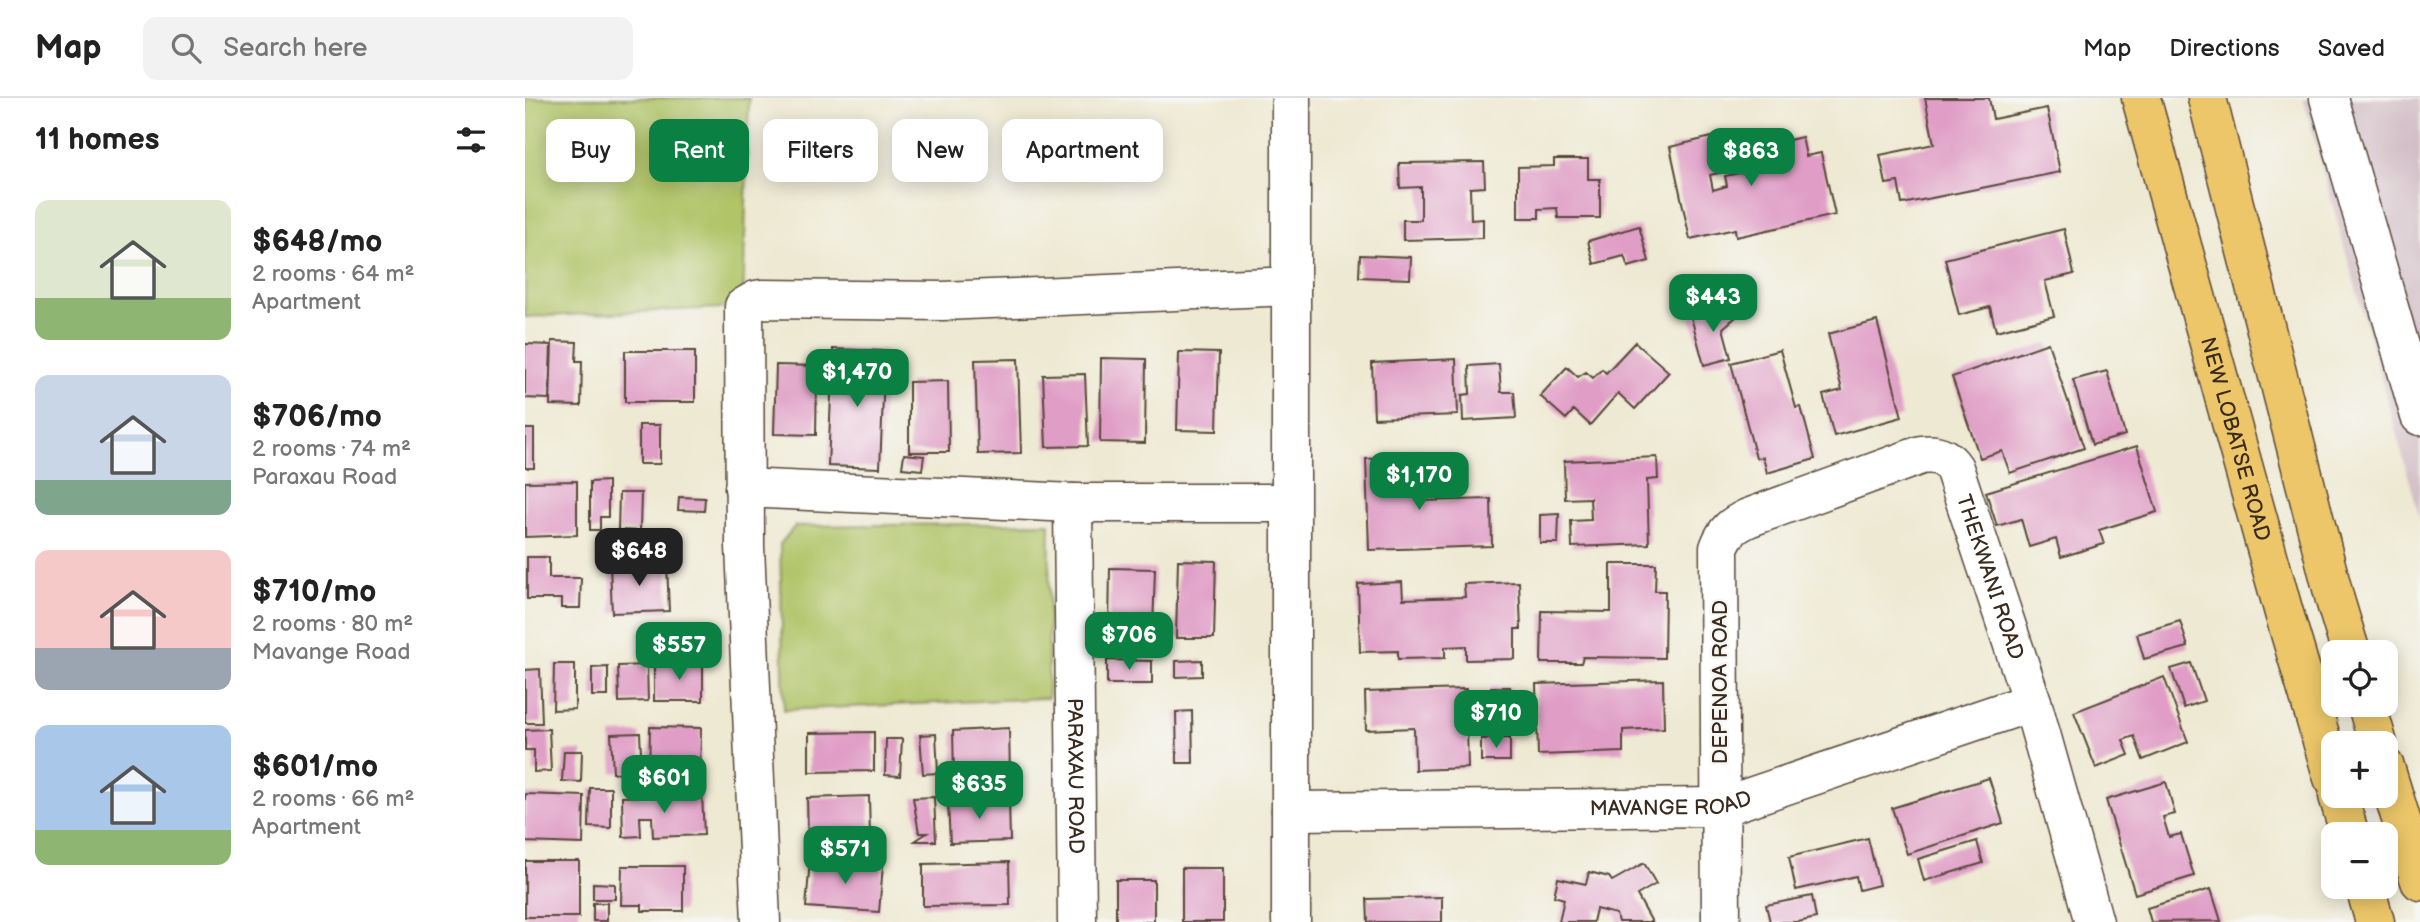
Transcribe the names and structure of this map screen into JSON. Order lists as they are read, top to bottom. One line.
{"streets":{"main road":["NEW LOBATSE ROAD"],"street":["THEKWANI ROAD","DEPENOA ROAD","PARAXAU ROAD","MAVANGE ROAD"]},"crossings":[["THEKWANI ROAD","DEPENOA ROAD"],["THEKWANI ROAD","MAVANGE ROAD"],["DEPENOA ROAD","MAVANGE ROAD"]],"page":{"header":"Map","search":"Search here","nav":["Map","Directions","Saved"],"heading":"11 homes","chip":["Buy","Rent","Filters","New","Apartment"],"price":["$863","$443","$1,470","$1,170","$648","$706","$557","$710","$601","$635","$571"],"list":[{"name":"$648/mo","note":"2 rooms · 64 m² · Apartment"},{"name":"$706/mo","note":"2 rooms · 74 m² · Paraxau Road"},{"name":"$710/mo","note":"2 rooms · 80 m² · Mavange Road"},{"name":"$601/mo","note":"2 rooms · 66 m² · Apartment"}],"map_buttons":["+","−"]}}
